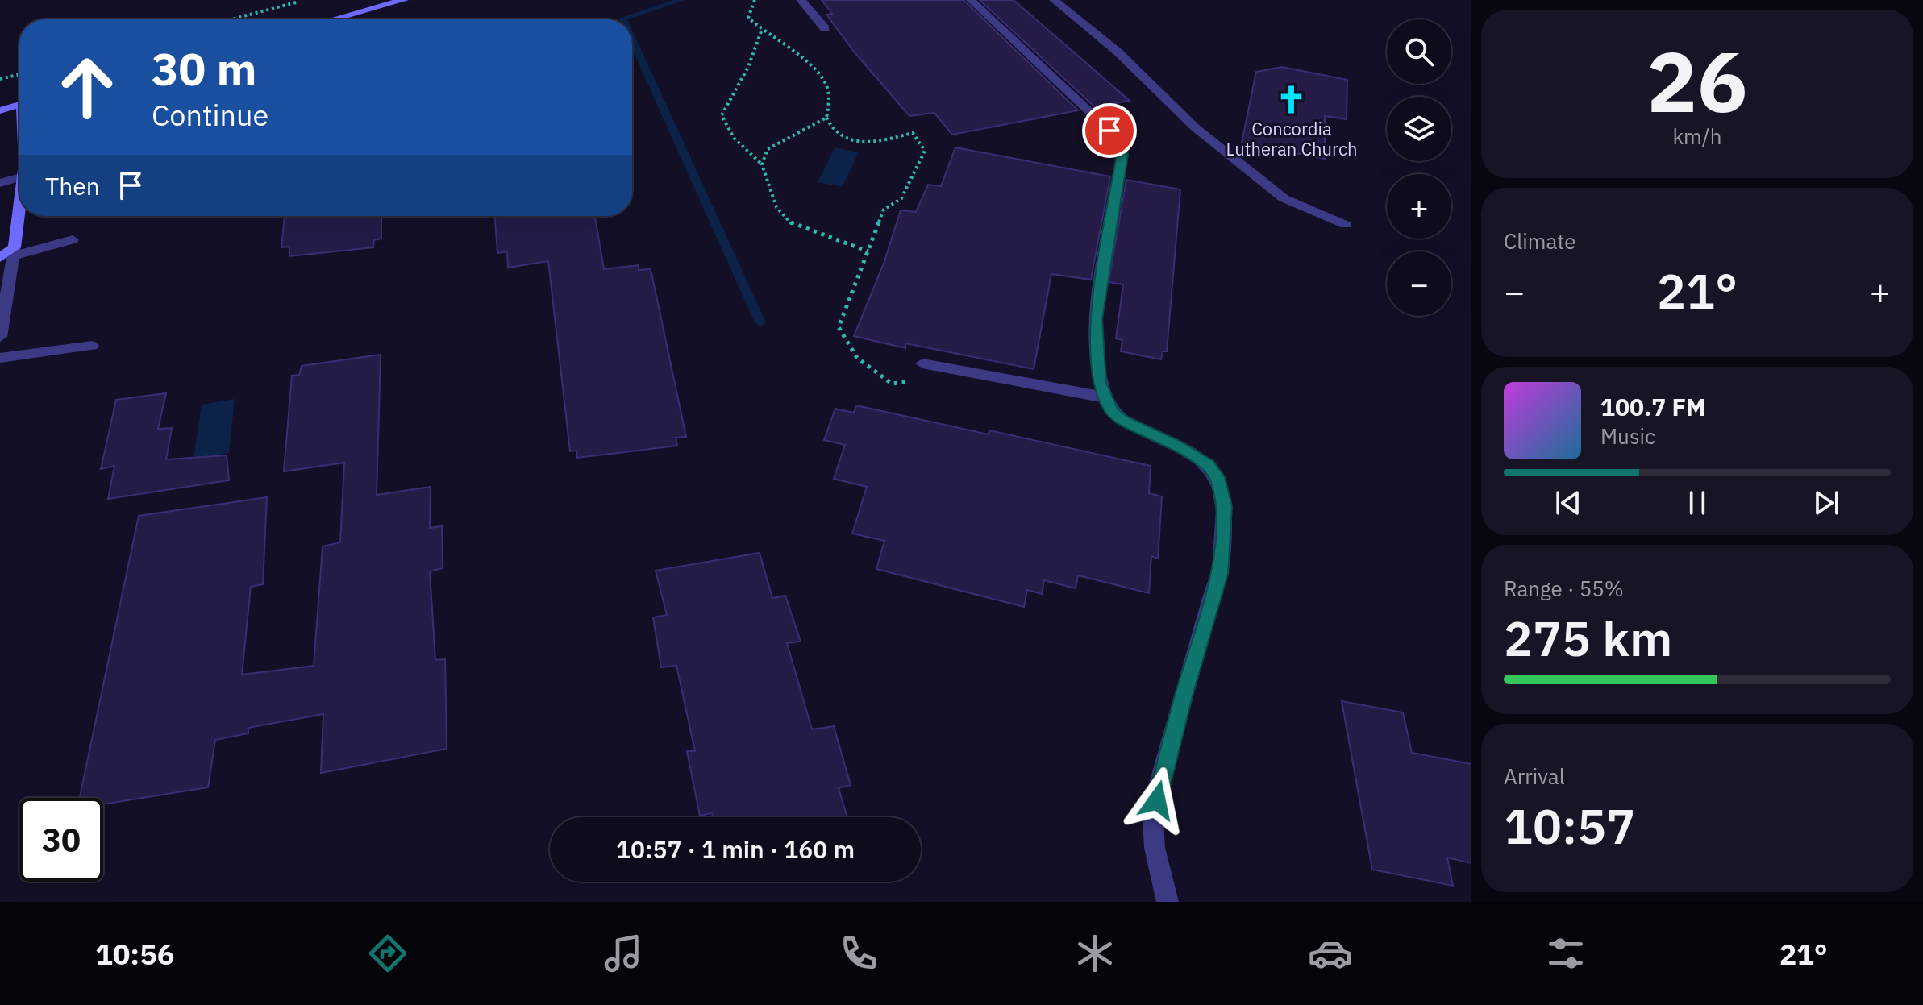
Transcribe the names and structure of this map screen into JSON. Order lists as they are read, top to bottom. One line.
{"places":{"church":["Concordia Lutheran Church"]},"page":{"tile":[["26","km/h"],"Climate",["Range · 55%","275 km"],["Arrival","10:57"]],"map_buttons":["+","−"],"turn":["30 m","Continue"],"then":"Then","heat":["−","21°","+"],"song":["100.7 FM","Music"],"limit":"30","trip":"10:57 · 1 min · 160 m","tabs":["10:56","21°"]}}
